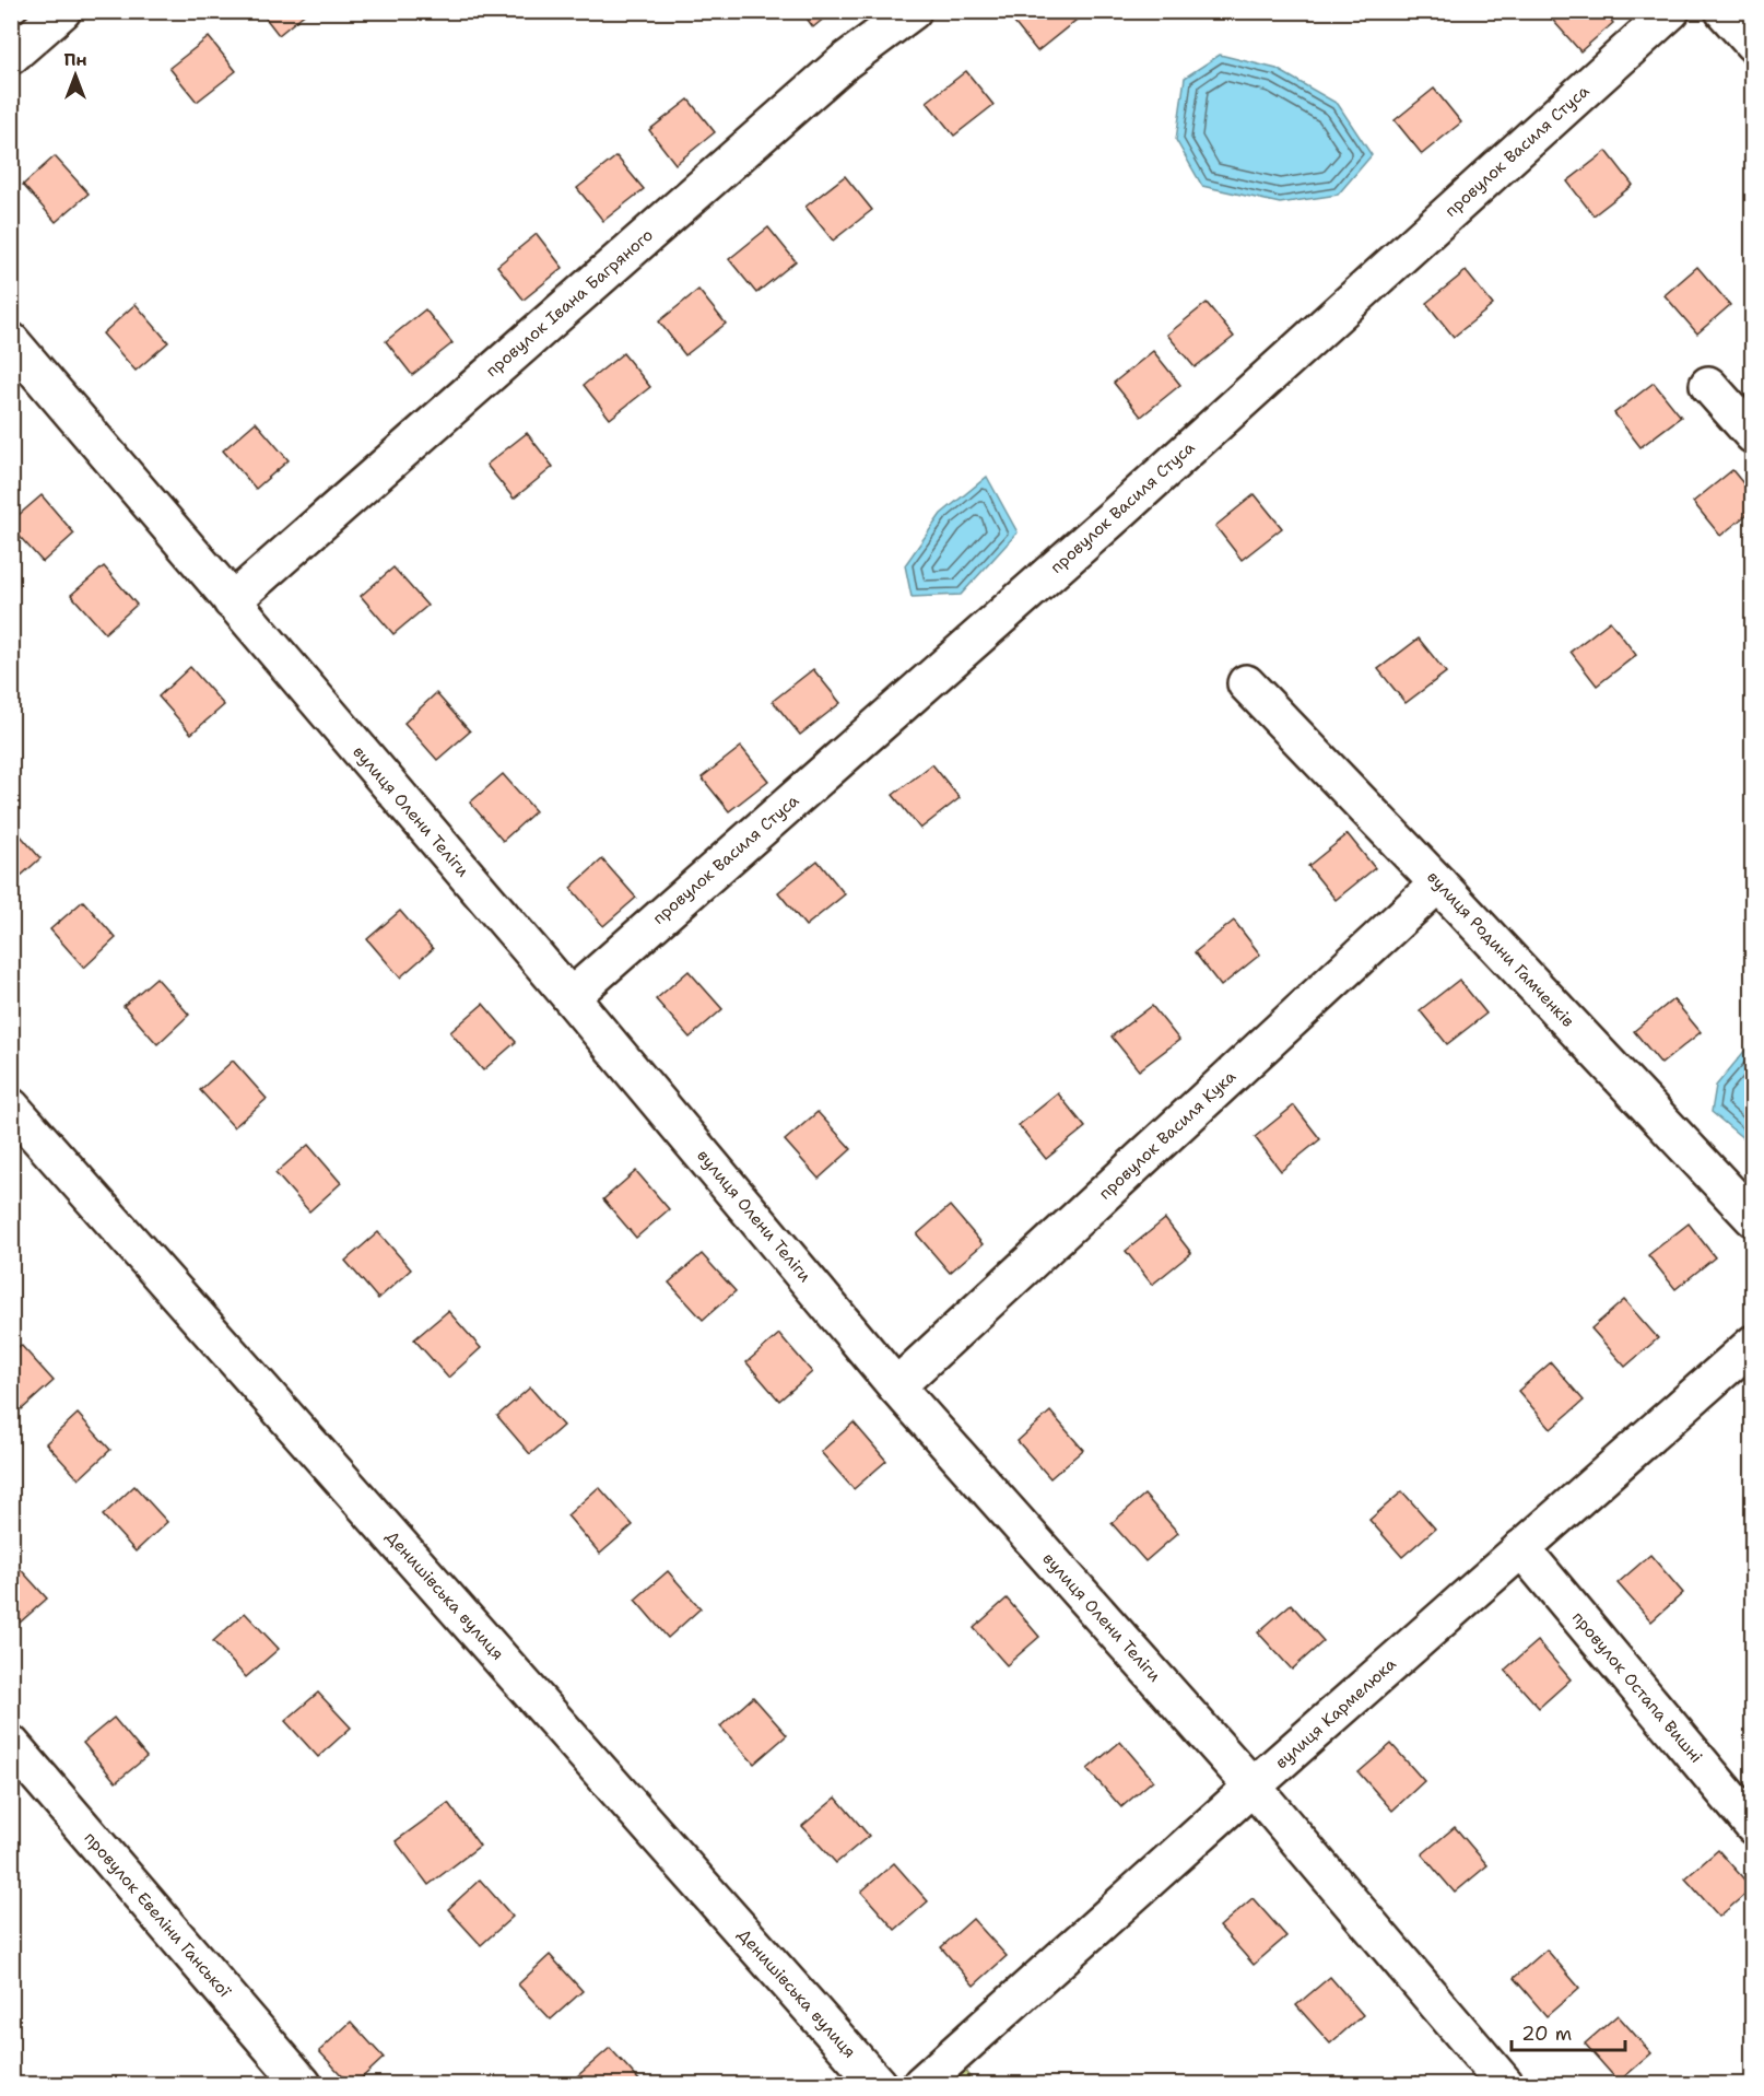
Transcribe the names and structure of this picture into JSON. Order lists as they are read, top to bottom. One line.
{"streets":{"street":["провулок Василя Стуса","провулок Івана Багряного","вулиця Олени Теліги","вулиця Родини Гамченків","провулок Василя Кука","Денишівська вулиця","провулок Остапа Вишні","вулиця Кармелюка","провулок Евеліни Ганської"]},"crossings":[["провулок Василя Стуса","вулиця Олени Теліги"],["провулок Івана Багряного","вулиця Олени Теліги"],["вулиця Олени Теліги","провулок Василя Кука"],["вулиця Олени Теліги","вулиця Кармелюка"],["вулиця Родини Гамченків","провулок Василя Кука"],["провулок Остапа Вишні","вулиця Кармелюка"]],"scale_bar":"20 m","north":"top"}
